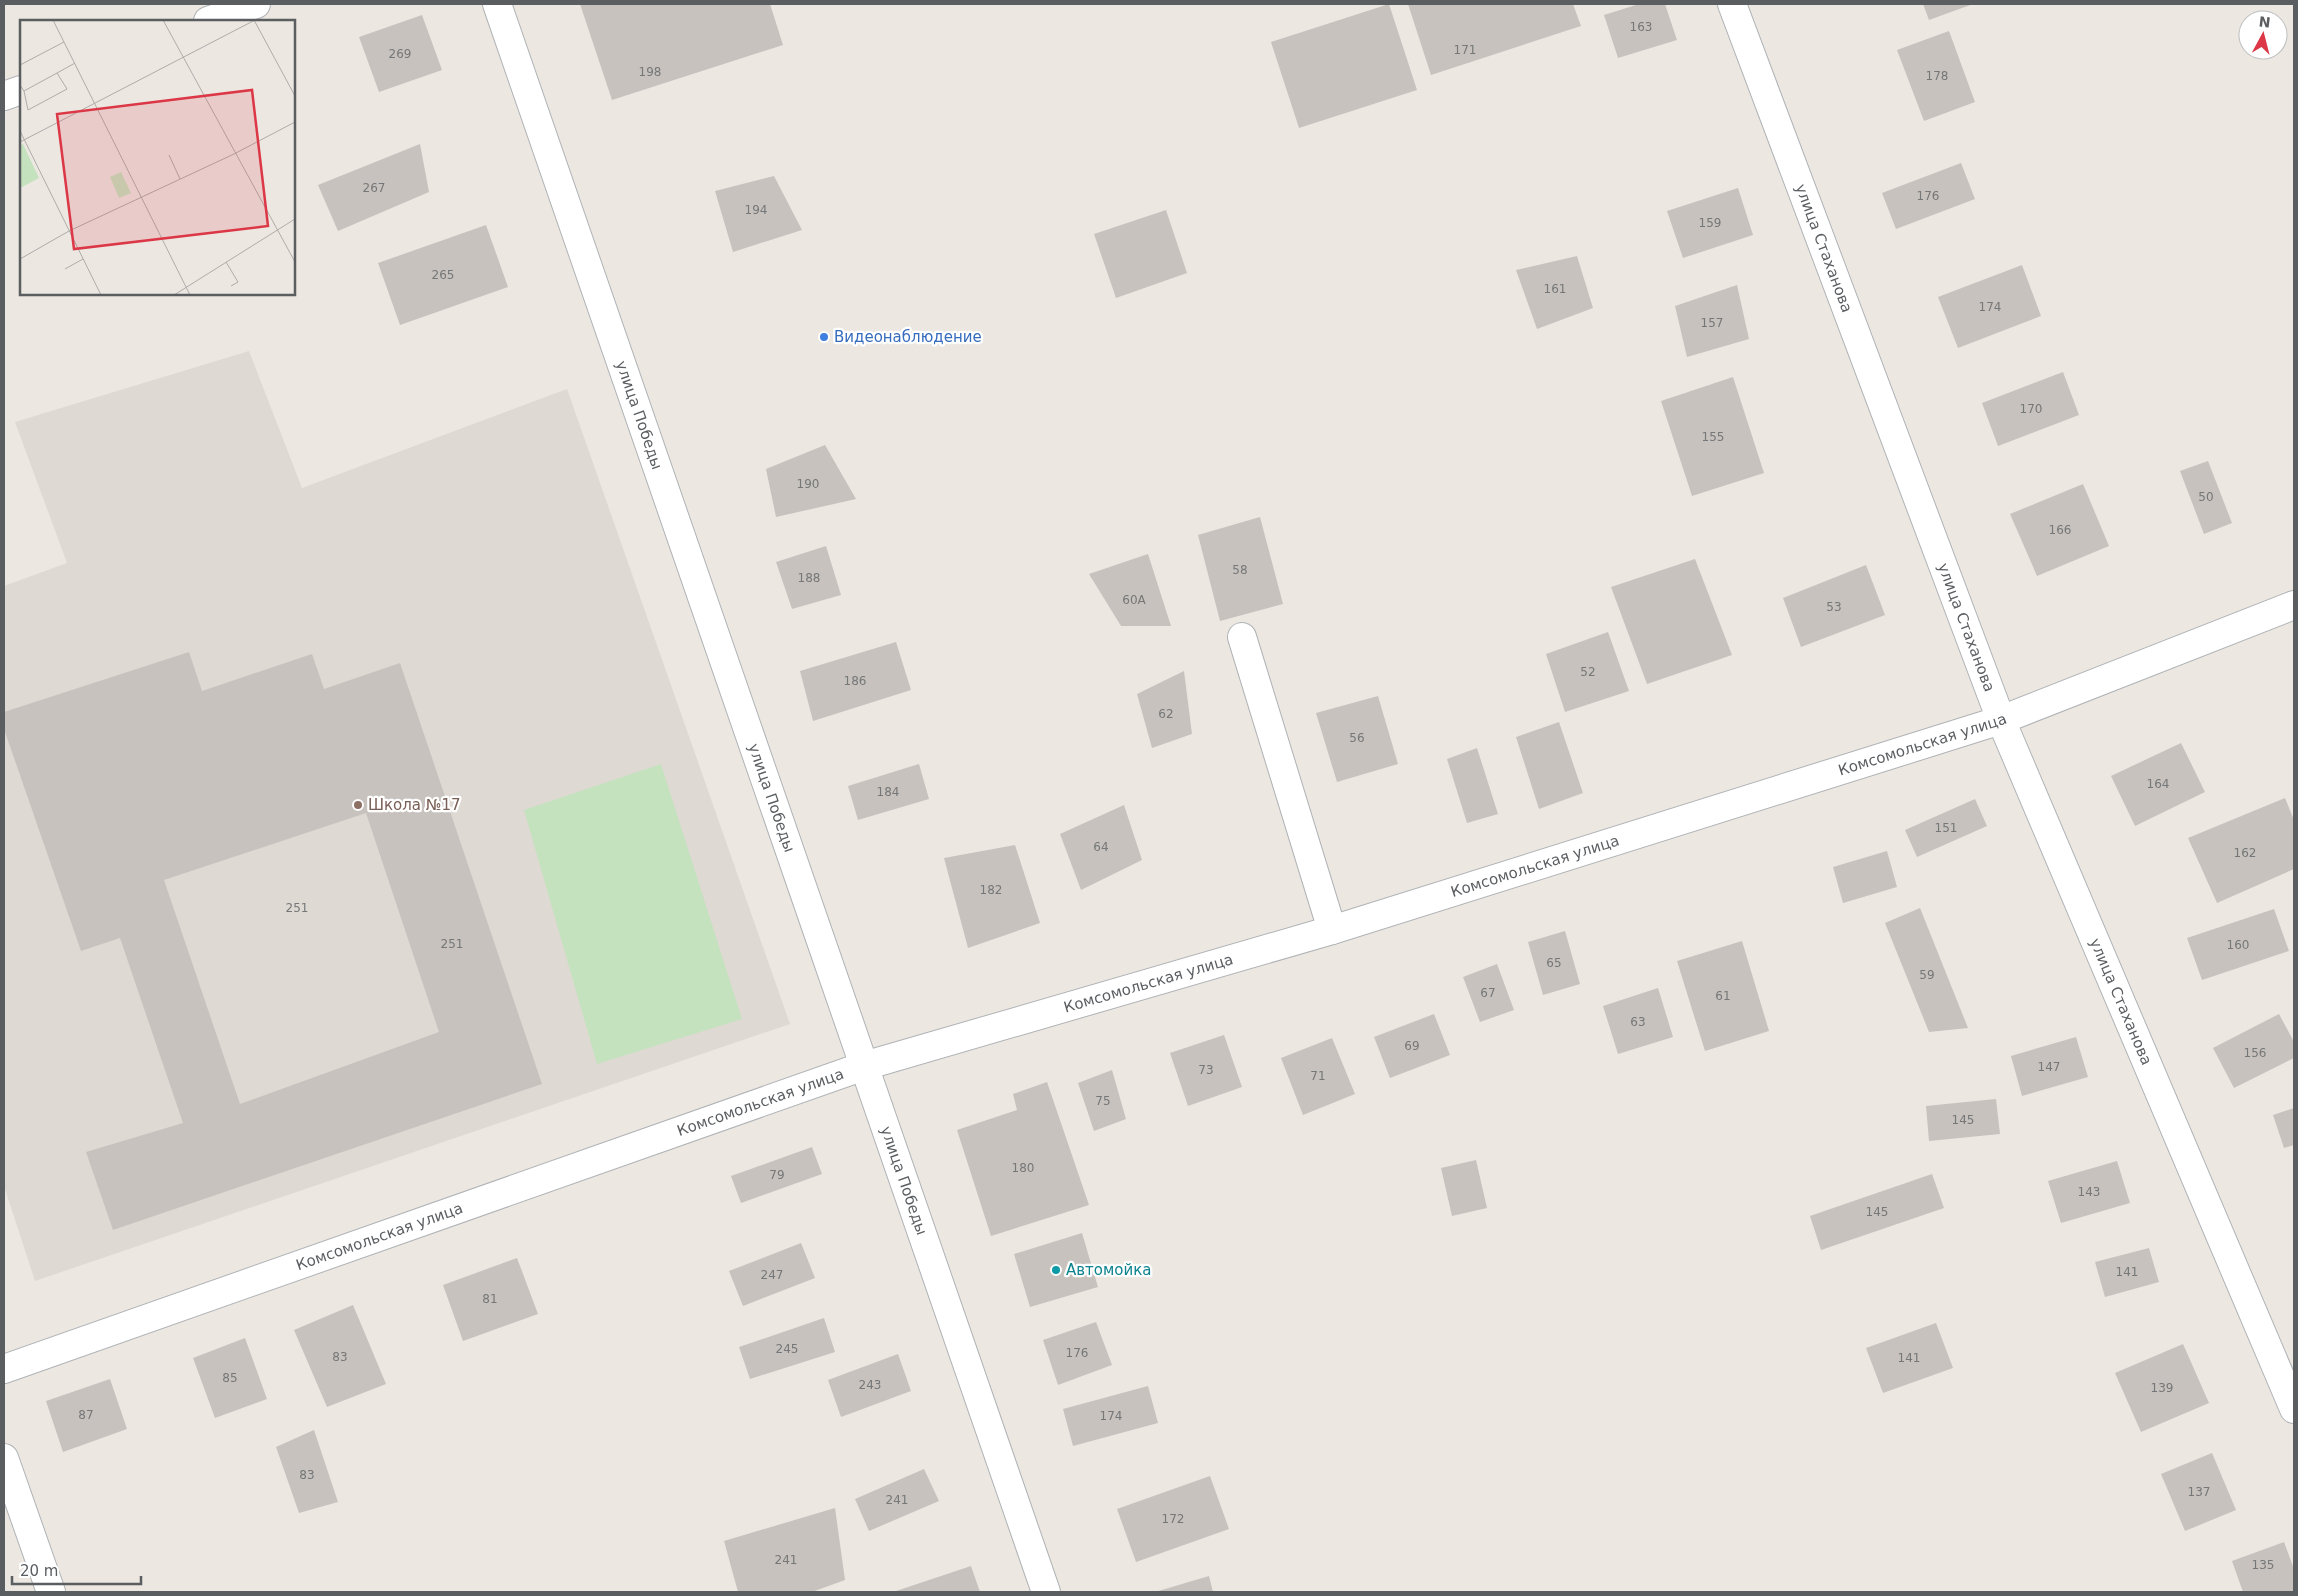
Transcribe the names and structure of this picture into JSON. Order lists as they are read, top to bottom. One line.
{"streets":{"street":["улица Стаханова","улица Победы","Комсомольская улица"]},"crossings":[["улица Стаханова","Комсомольская улица"],["улица Победы","Комсомольская улица"]],"places":["Видеонаблюдение","Школа №17","Автомойка"],"house_numbers":["163","171","269","198","178","267","176","194","159","265","161","174","157","170","155","190","50","166","58","188","60А","53","52","186","62","56","164","184","151","64","162","182","251","251","160","65","59","67","61","63","69","156","147","73","71","75","145","180","79","143","145","141","247","81","245","176","83","141","85","243","139","87","174","83","137","241","172","241","135"],"scale_bar":"20 m","north":"top"}
